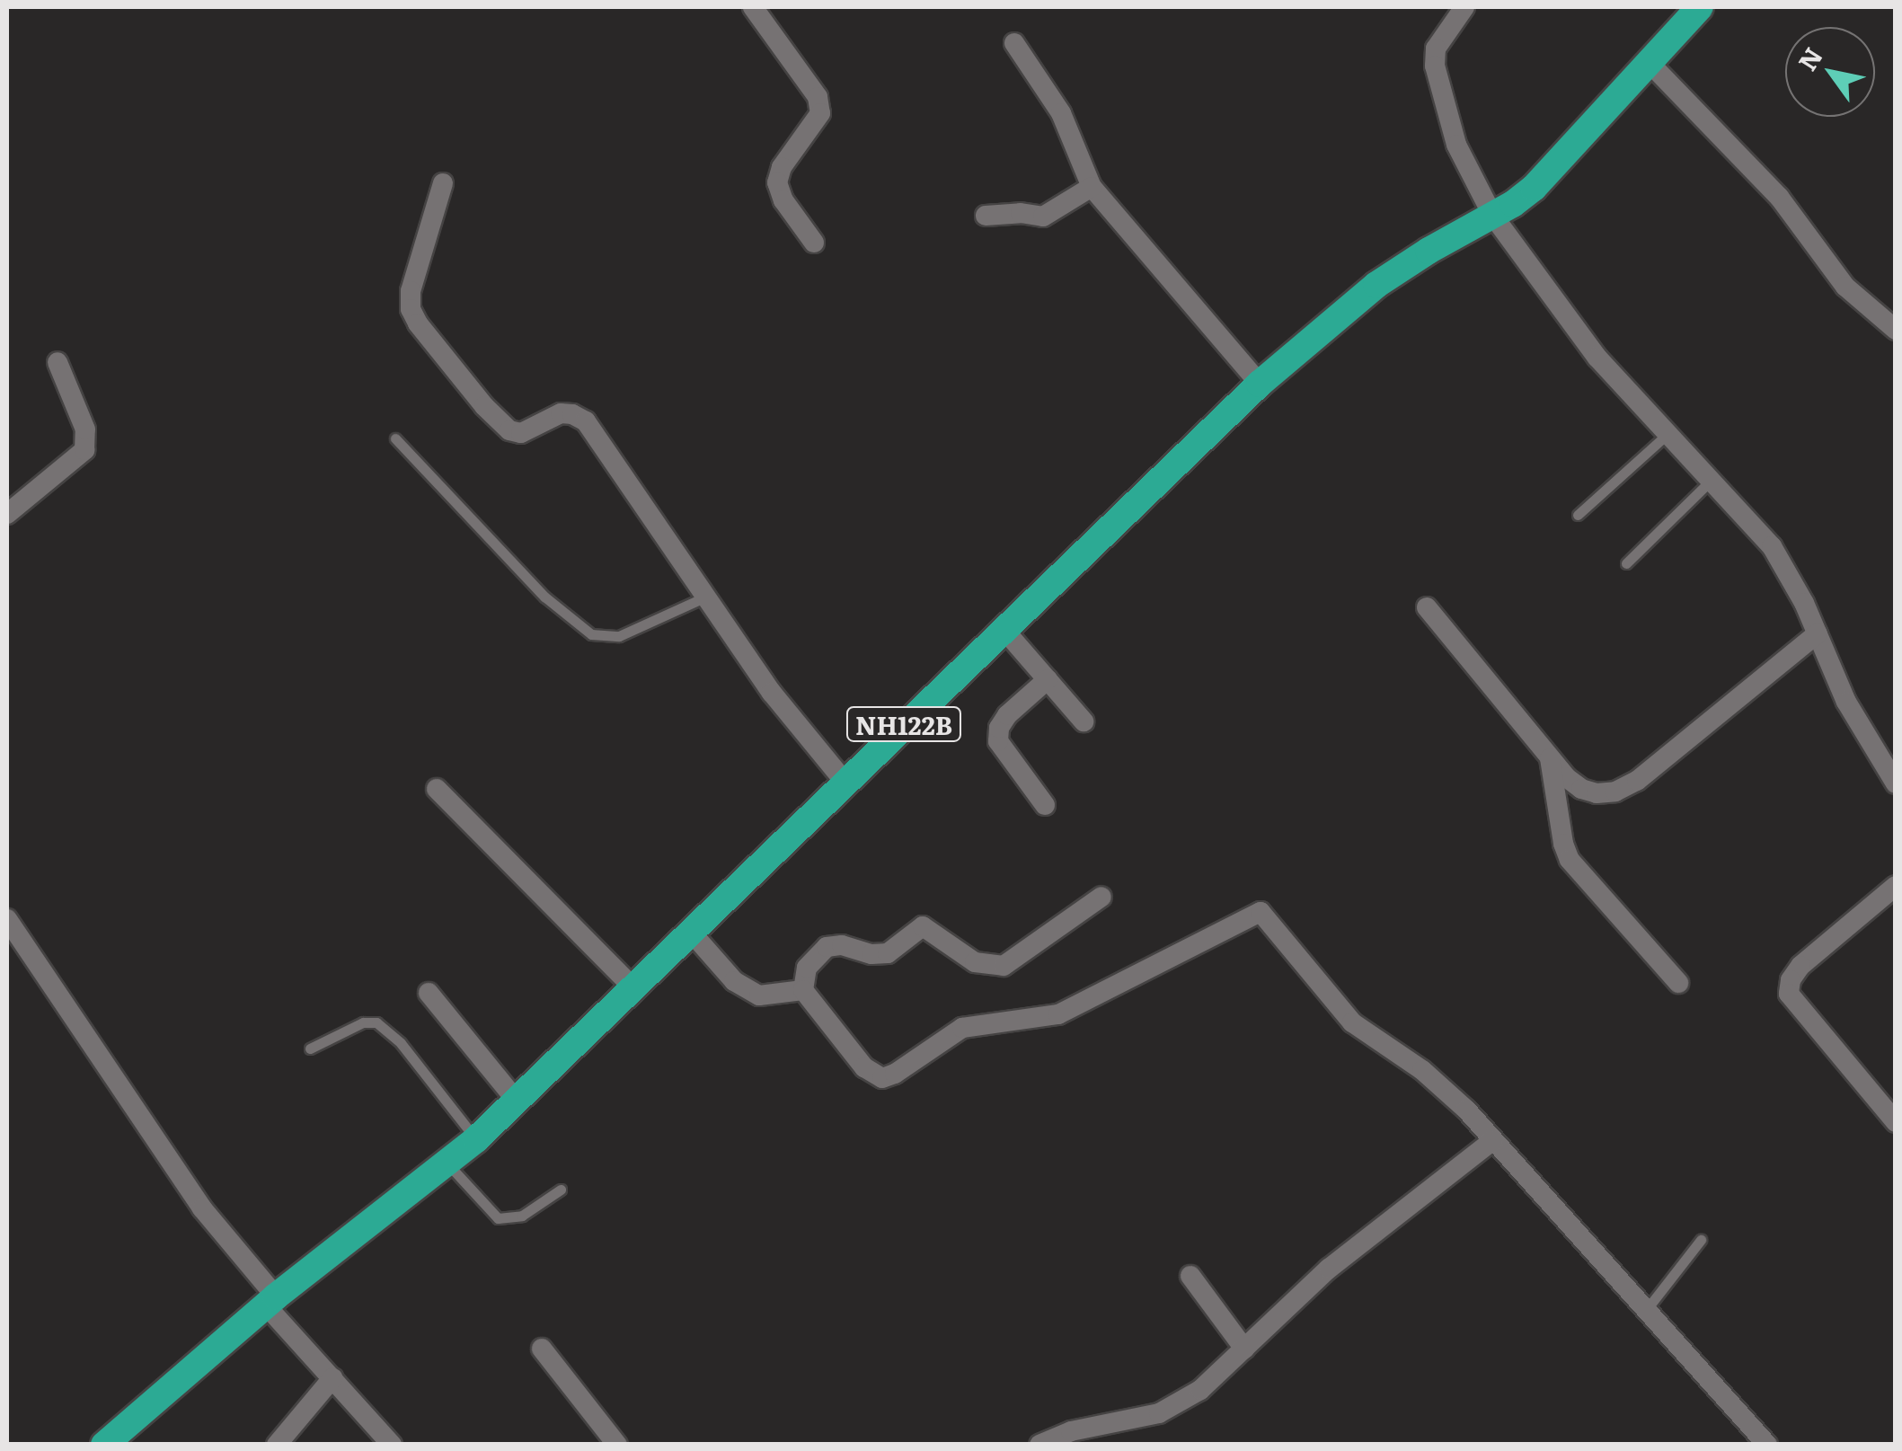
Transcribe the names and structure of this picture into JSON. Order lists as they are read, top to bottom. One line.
{"streets":{"highway":["NH122B"]},"north":"top left"}
